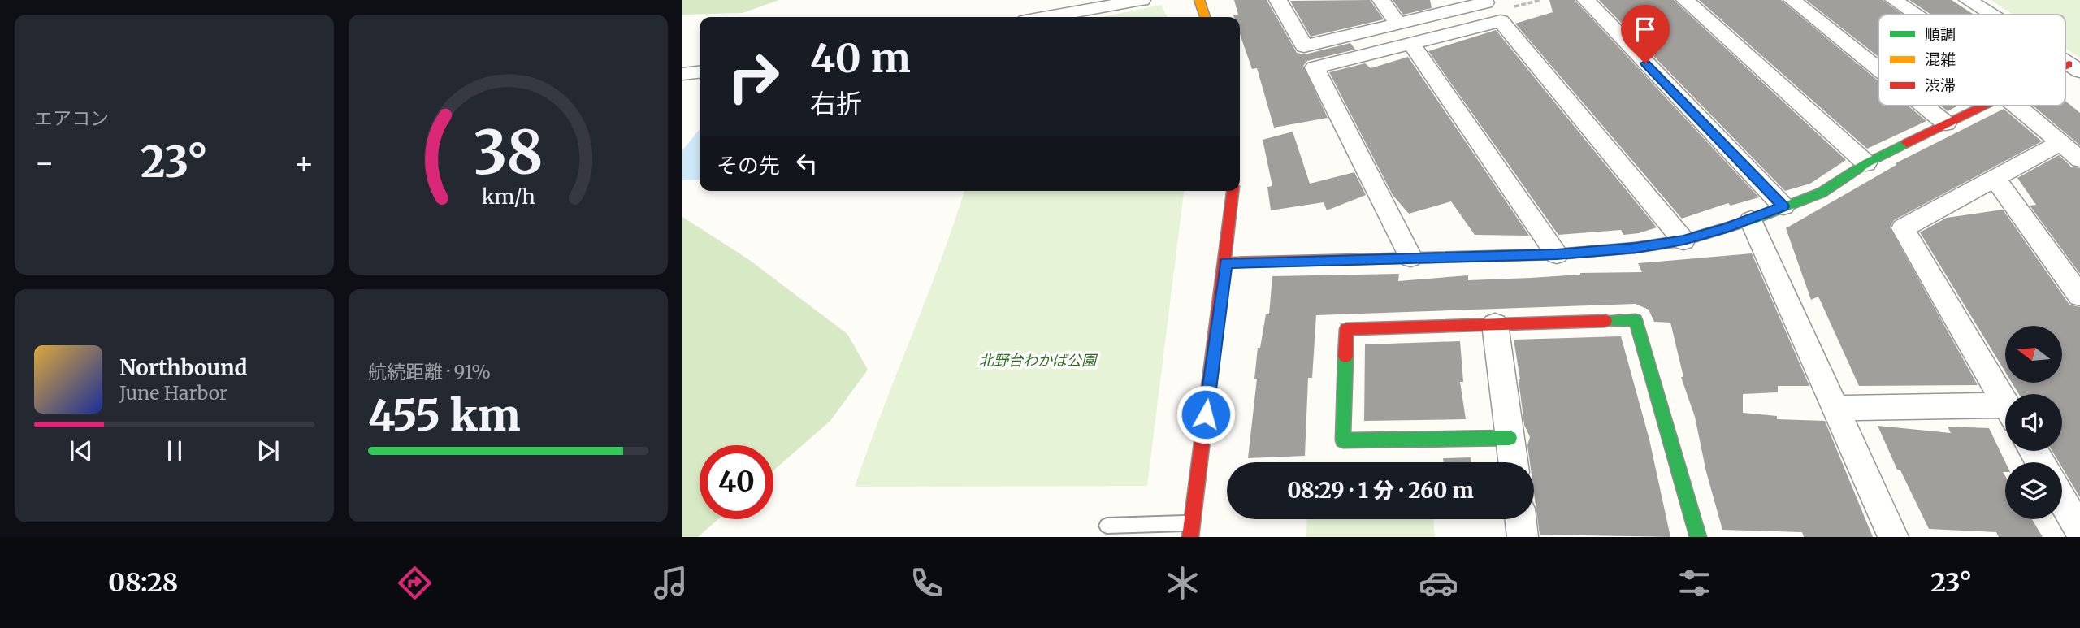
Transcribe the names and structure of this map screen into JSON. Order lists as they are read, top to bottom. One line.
{"parks":["北野台わかば公園"],"legend":["順調","混雑","渋滞"],"north":"left","page":{"tile":["エアコン",["航続距離 · 91%","455 km"]],"turn":["40 m","右折"],"then":"その先","heat":["−","23°","+"],"song":["Northbound","June Harbor"],"limit":"40","trip":"08:29 · 1 分 · 260 m","tabs":["08:28","23°"],"gauge":["38","km/h"]}}
